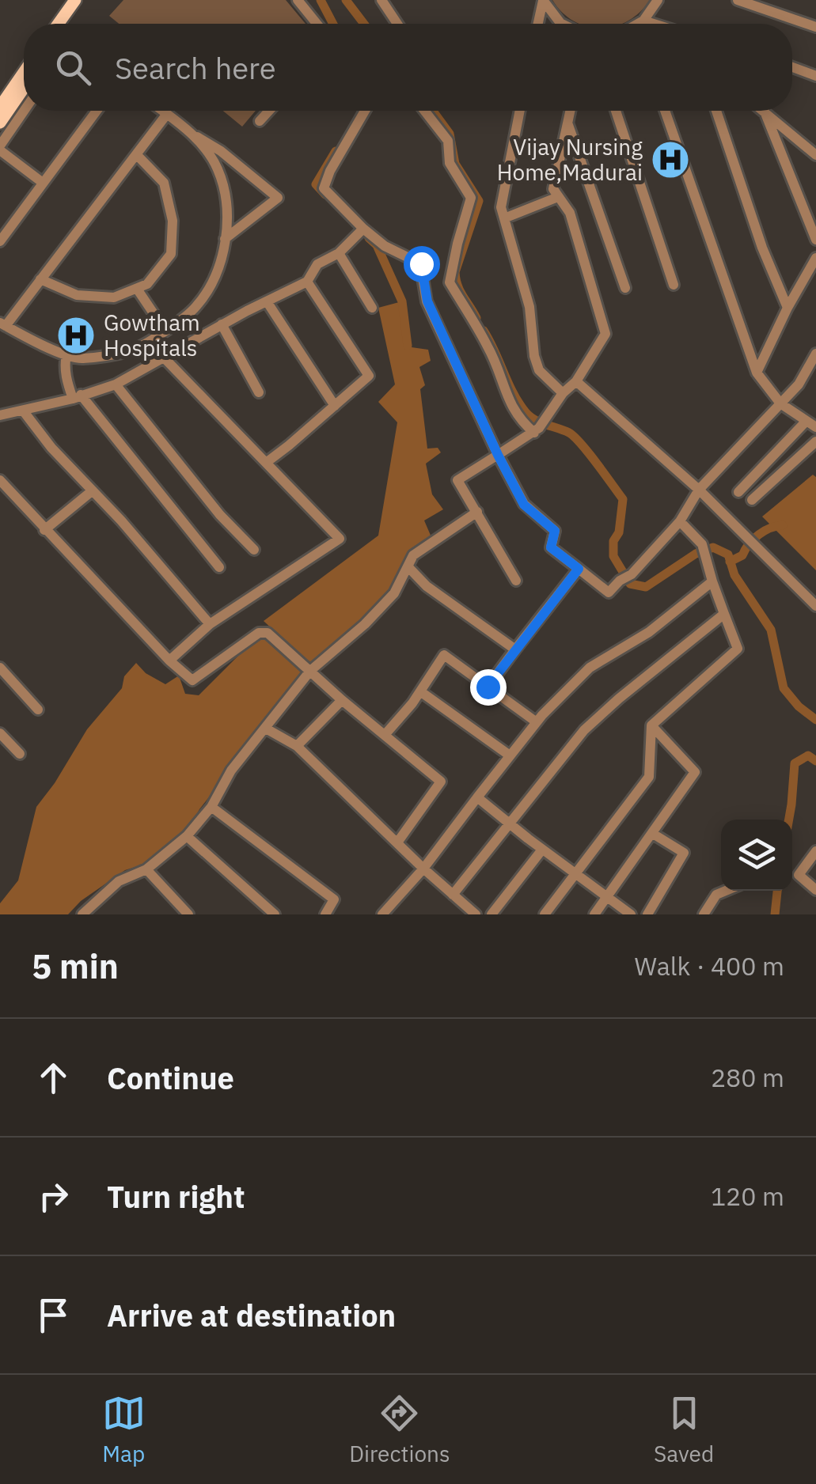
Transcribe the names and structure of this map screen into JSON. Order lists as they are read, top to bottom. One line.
{"places":{"hospital":["Vijay Nursing Home,Madurai","Gowtham Hospitals"]},"page":{"search":"Search here","heading":["5 min","Walk · 400 m"],"list":[["Continue","280 m"],["Turn right","120 m"],"Arrive at destination"],"nav":["Map","Directions","Saved"]}}
